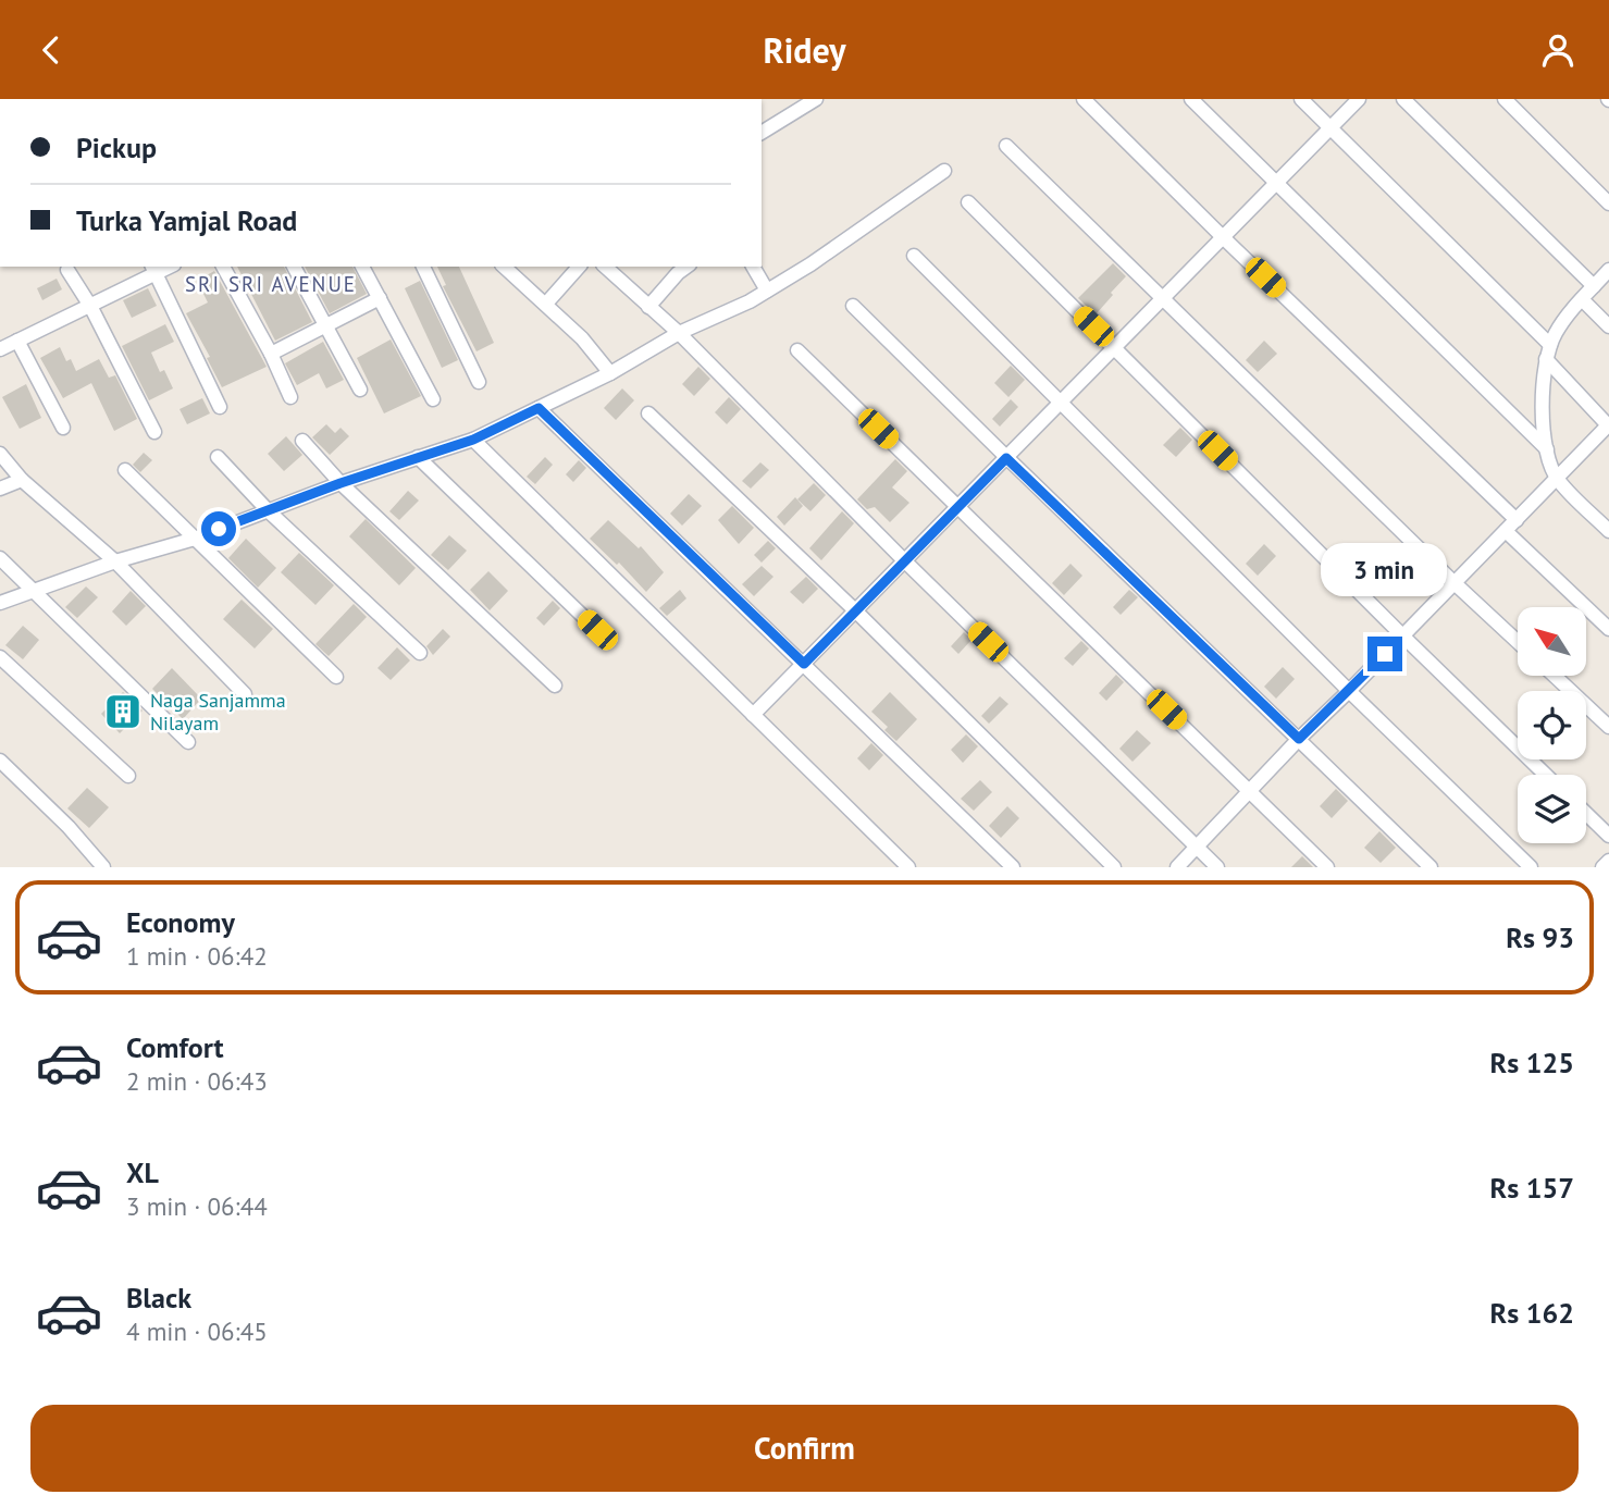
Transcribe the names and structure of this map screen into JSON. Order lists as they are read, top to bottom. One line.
{"districts":["SRI SRI AVENUE"],"places":{"building":["Naga Sanjamma Nilayam"]},"north":"top left","page":{"header":"Ridey","banner":["Pickup","Turka Yamjal Road"],"bubble":"3 min","list":[{"name":"Economy","note":"1 min · 06:42","value":"Rs 93"},{"name":"Comfort","note":"2 min · 06:43","value":"Rs 125"},{"name":"XL","note":"3 min · 06:44","value":"Rs 157"},{"name":"Black","note":"4 min · 06:45","value":"Rs 162"}],"buttons":"Confirm"}}
